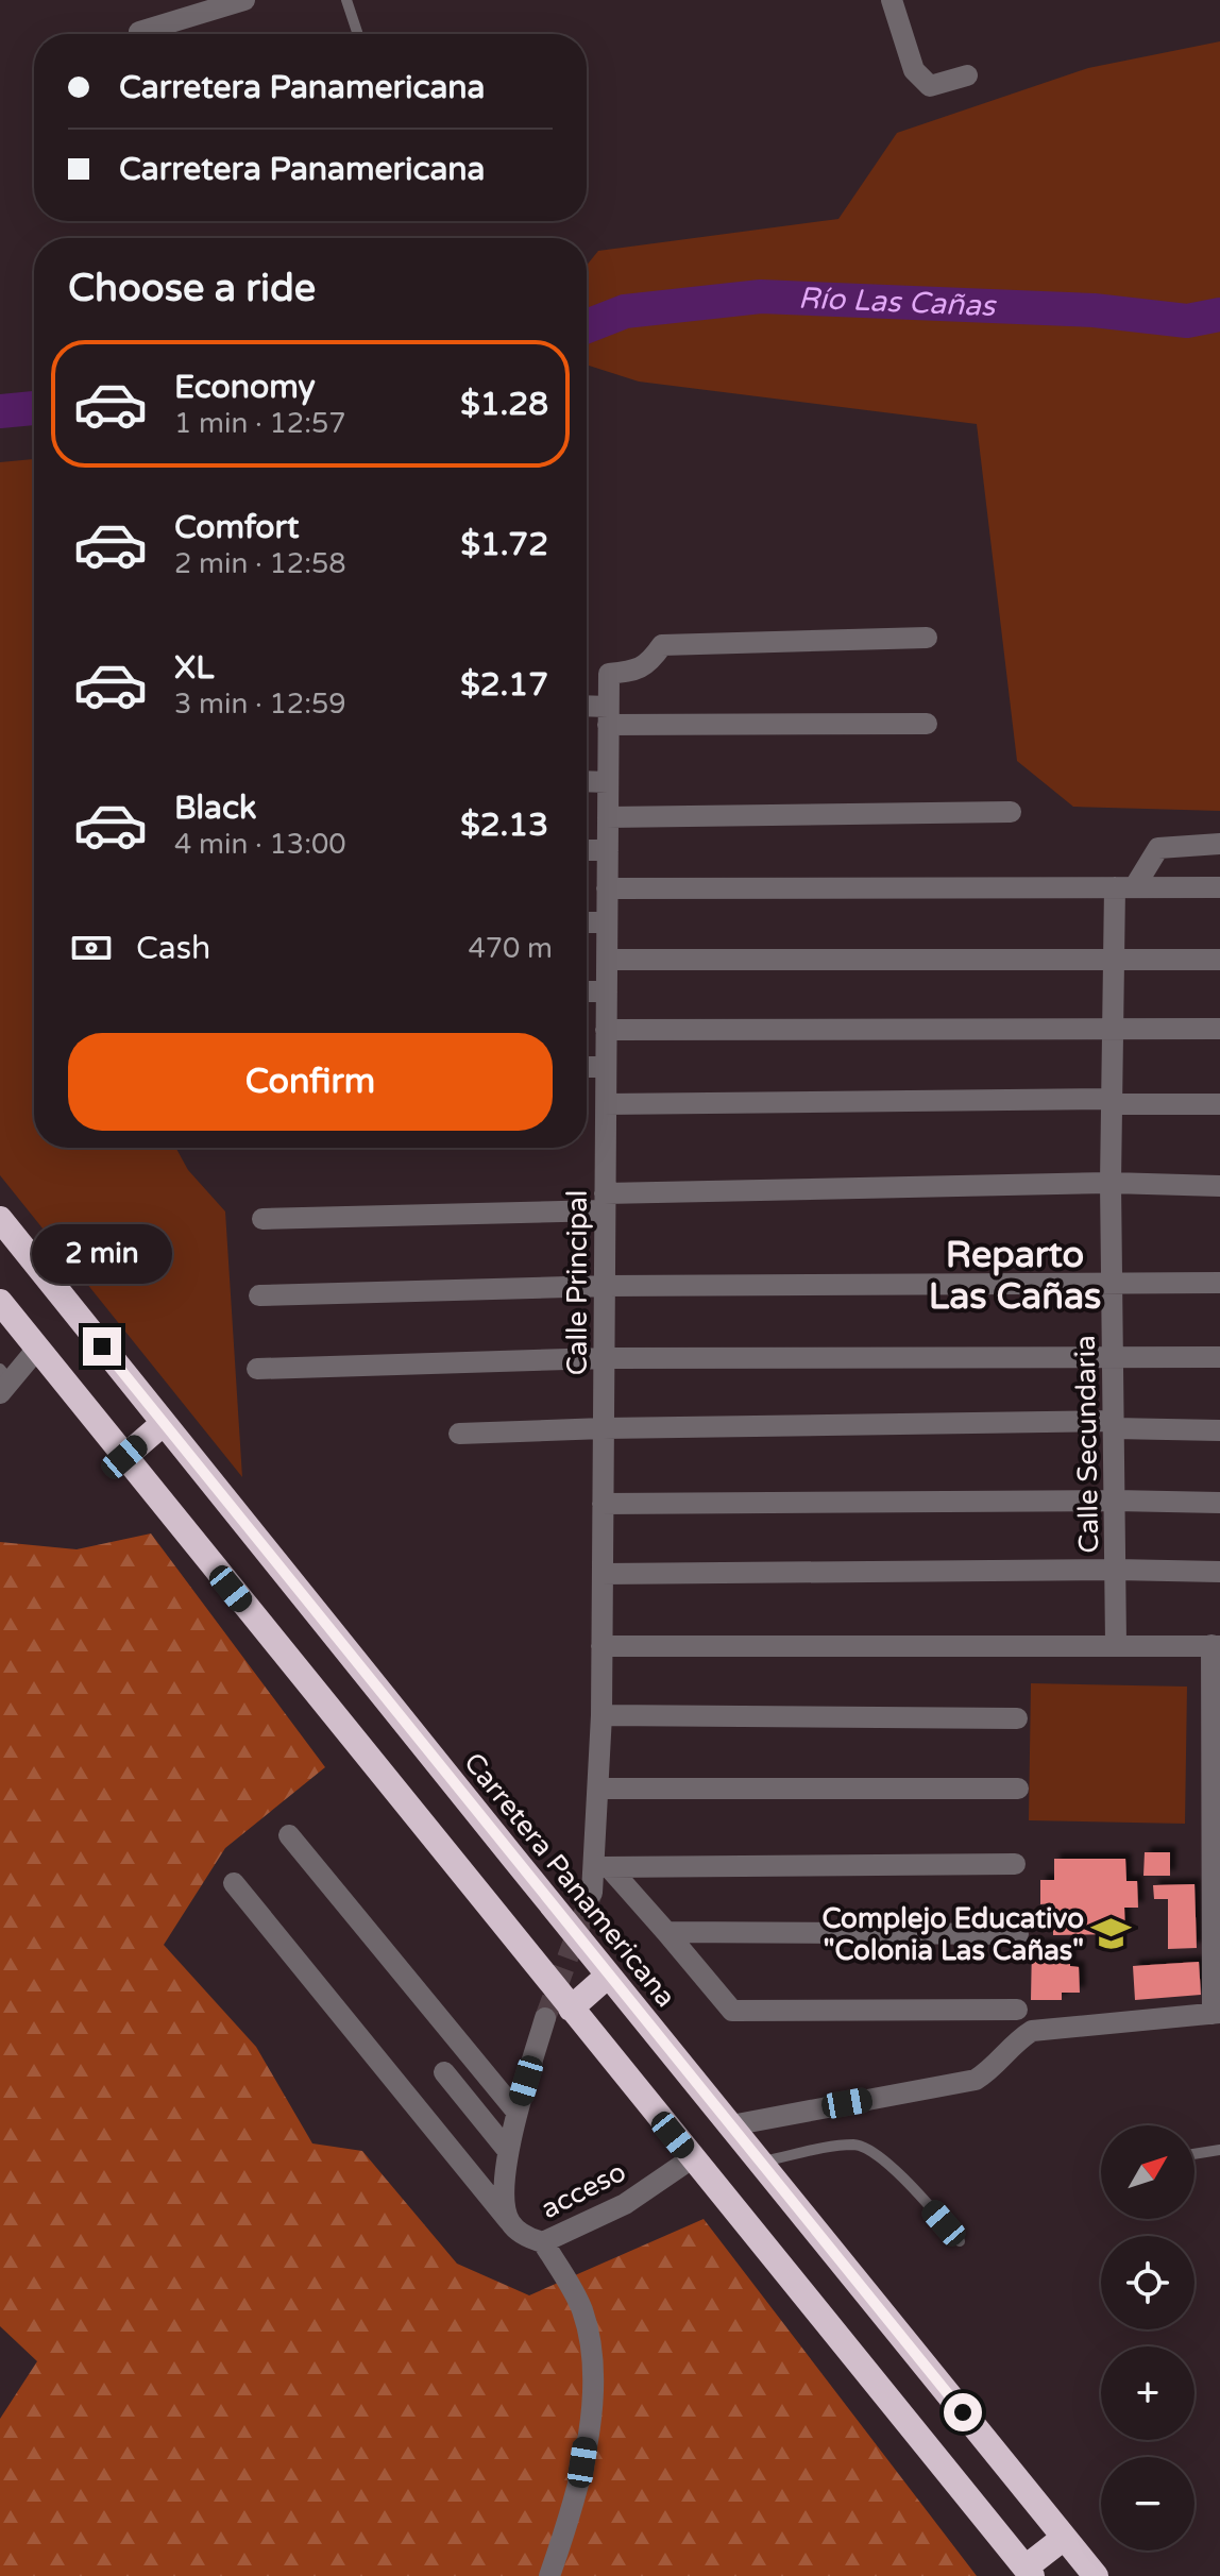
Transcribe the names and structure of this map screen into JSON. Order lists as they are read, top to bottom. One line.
{"streets":{"highway":["Carretera Panamericana"],"street":["Calle Principal","Calle Secundaria","acceso"]},"districts":["Reparto Las Cañas"],"water":["Río Las Cañas"],"places":{"school or university":["Complejo Educativo \"Colonia Las Cañas\""]},"north":"top right","page":{"banner":["Carretera Panamericana","Carretera Panamericana"],"heading":"Choose a ride","list":[{"name":"Economy","note":"1 min · 12:57","value":"$1.28"},{"name":"Comfort","note":"2 min · 12:58","value":"$1.72"},{"name":"XL","note":"3 min · 12:59","value":"$2.17"},{"name":"Black","note":"4 min · 13:00","value":"$2.13"}],"pay":["Cash","470 m"],"buttons":"Confirm","bubble":"2 min","map_buttons":["+","−"]}}
